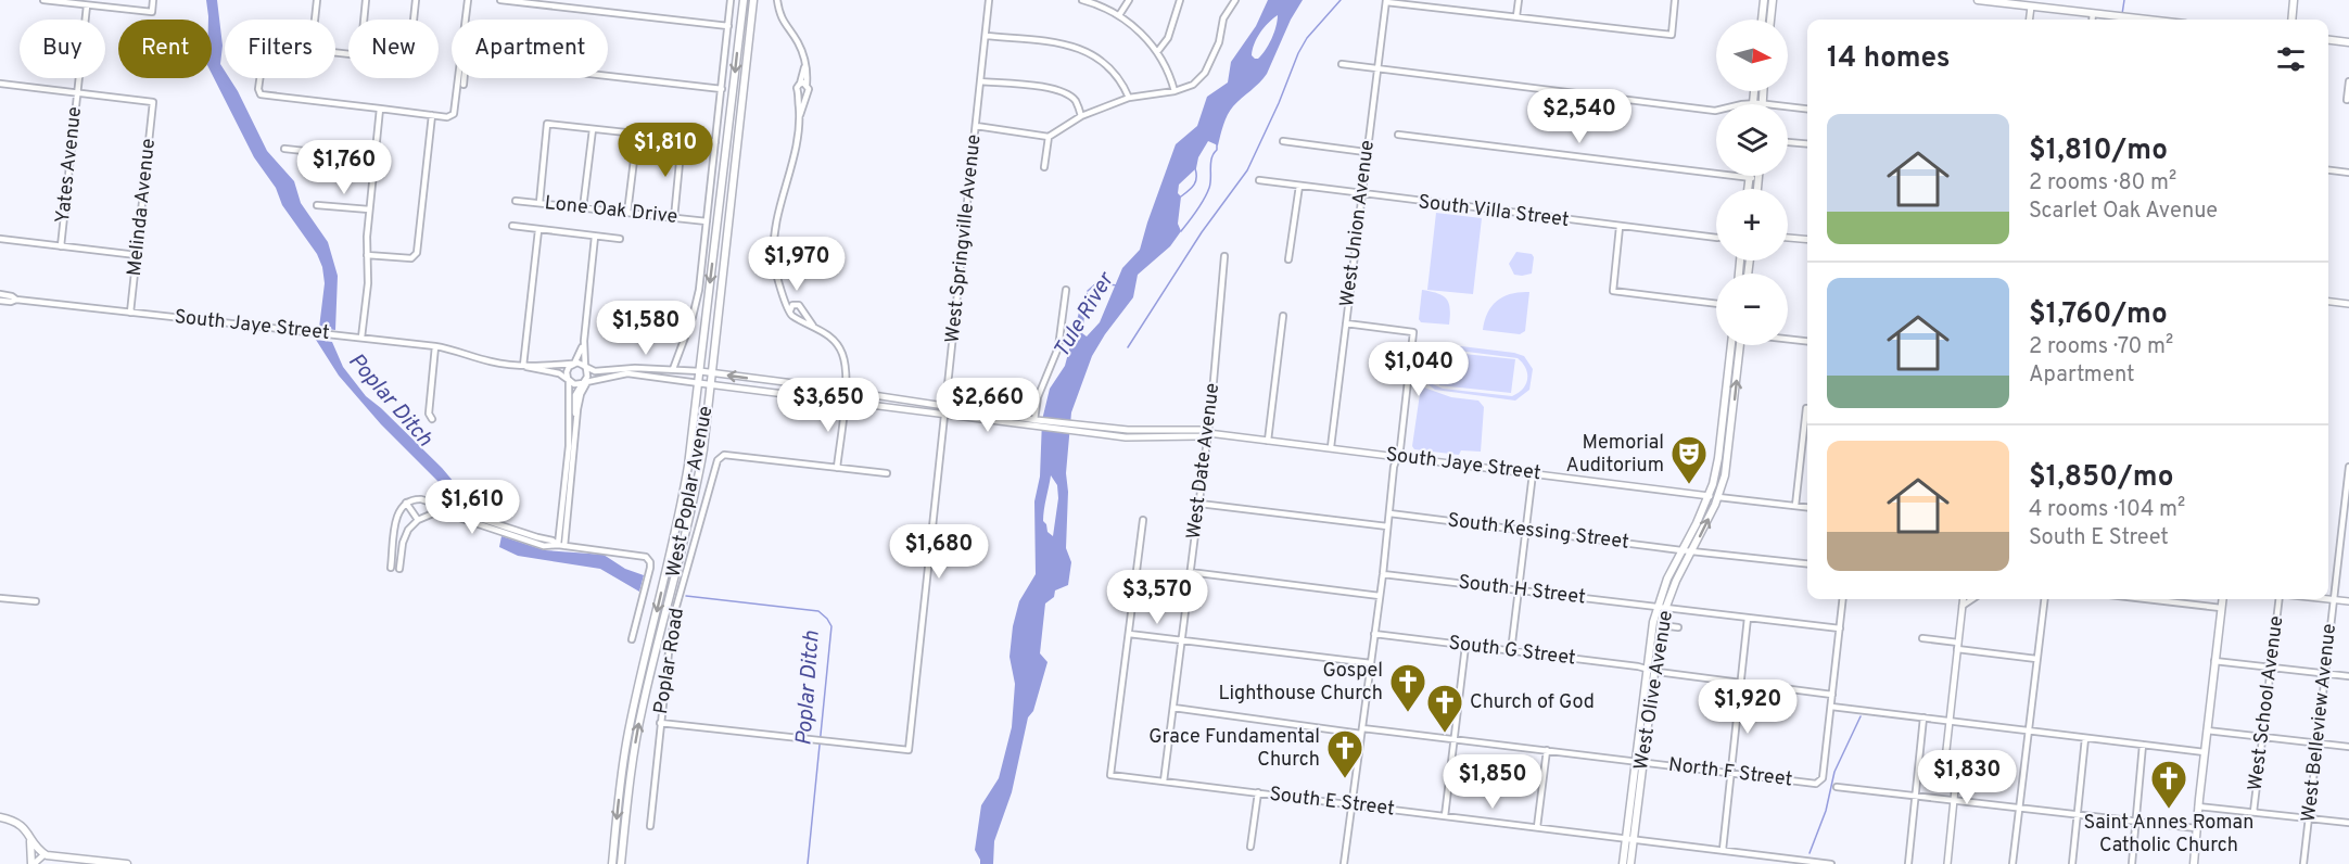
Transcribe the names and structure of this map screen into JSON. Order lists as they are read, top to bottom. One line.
{"streets":{"main road":["West Poplar Avenue","West Olive Avenue"],"street":["Yates Avenue","Melinda Avenue","Lone Oak Drive","South Villa Street","West Union Avenue","West Springville Avenue","South Jaye Street","West Date Avenue","South Kessing Street","South H Street","South G Street","Poplar Road","West School Avenue","West Belleview Avenue","North F Street","South E Street"]},"crossings":[["Yates Avenue","Melinda Avenue"],["Melinda Avenue","South Jaye Street"],["South Villa Street","West Union Avenue"],["West Union Avenue","South Jaye Street"],["West Springville Avenue","South Jaye Street"],["West Springville Avenue","Poplar Road"],["South Jaye Street","West Date Avenue"],["South Jaye Street","West Poplar Avenue"],["South Jaye Street","West Olive Avenue"],["West Date Avenue","North F Street"],["West Date Avenue","South E Street"],["South Kessing Street","West Olive Avenue"],["South H Street","West Olive Avenue"],["South G Street","West Olive Avenue"],["West Olive Avenue","North F Street"],["West Olive Avenue","South E Street"]],"water":["Tule River","Poplar Ditch"],"places":{"theatre":["Memorial Auditorium"],"church":["Gospel Lighthouse Church","Church of God","Grace Fundamental Church","Saint Annes Roman Catholic Church"]},"north":"right","page":{"map_buttons":["+","−"],"chip":["Buy","Rent","Filters","New","Apartment"],"heading":"14 homes","price":["$2,540","$1,810","$1,760","$1,970","$1,580","$1,040","$3,650","$2,660","$1,610","$1,680","$3,570","$1,920","$1,830","$1,850"],"list":[{"name":"$1,810/mo","note":"2 rooms · 80 m² · Scarlet Oak Avenue"},{"name":"$1,760/mo","note":"2 rooms · 70 m² · Apartment"},{"name":"$1,850/mo","note":"4 rooms · 104 m² · South E Street"}]}}
